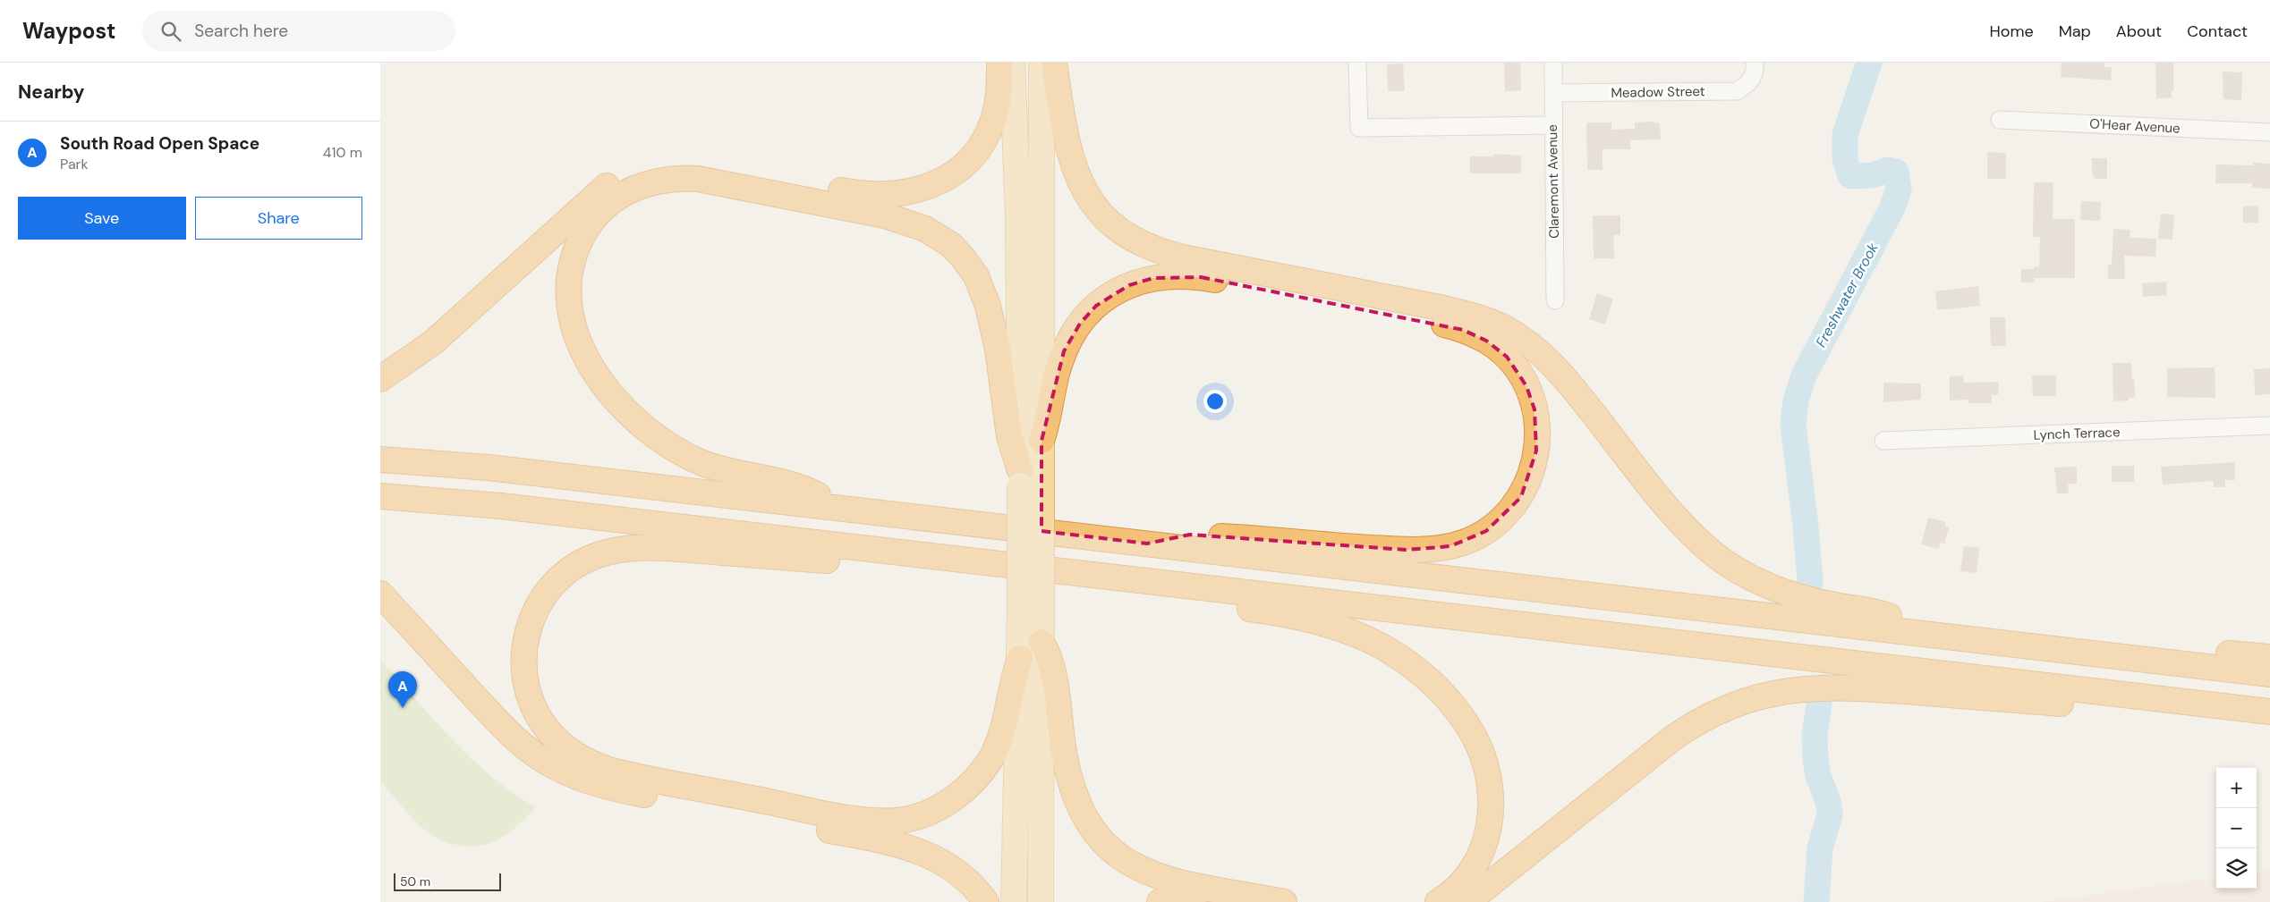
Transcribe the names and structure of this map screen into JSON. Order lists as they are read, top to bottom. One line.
{"streets":{"street":["Meadow Street","O'Hear Avenue","Claremont Avenue","Lynch Terrace"]},"crossings":[["Meadow Street","Claremont Avenue"]],"water":["Freshwater Brook"],"scale_bar":"50 m","page":{"header":"Waypost","search":"Search here","nav":["Home","Map","About","Contact"],"heading":"Nearby","list":[{"mark":"A","name":"South Road Open Space","note":"Park","value":"410 m"}],"buttons":["Save","Share"],"pins":"A","map_buttons":["+","−"],"scale":"50 m"}}
